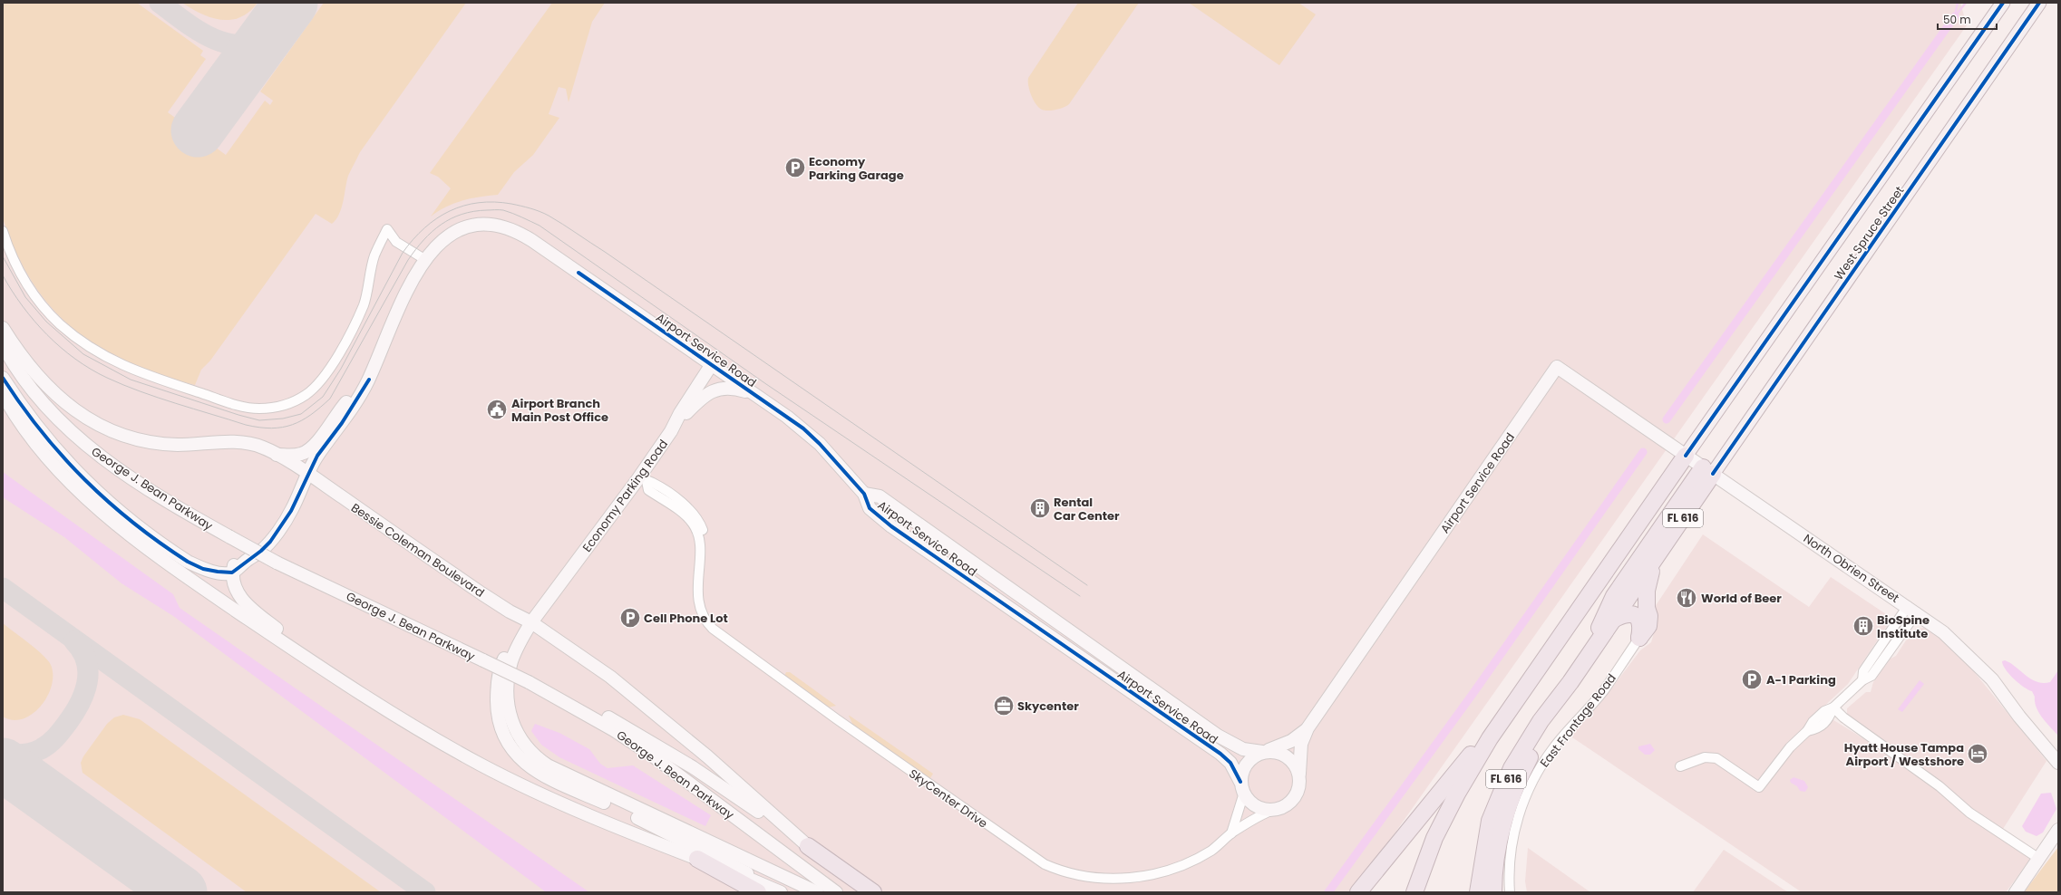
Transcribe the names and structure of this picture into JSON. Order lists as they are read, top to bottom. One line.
{"streets":{"highway":["FL 616"],"main road":["West Spruce Street"],"street":["Airport Service Road","George J. Bean Parkway","Economy Parking Road","Bessie Coleman Boulevard","North Obrien Street","East Frontage Road","SkyCenter Drive"]},"crossings":[["West Spruce Street","Airport Service Road"],["West Spruce Street","FL 616"],["West Spruce Street","North Obrien Street"],["Airport Service Road","Economy Parking Road"],["Airport Service Road","FL 616"],["Airport Service Road","Bessie Coleman Boulevard"],["Airport Service Road","North Obrien Street"],["Airport Service Road","SkyCenter Drive"],["Economy Parking Road","Bessie Coleman Boulevard"],["Economy Parking Road","SkyCenter Drive"],["FL 616","North Obrien Street"]],"places":{"parking":["Economy Parking Garage","Cell Phone Lot","A-1 Parking"],"public building":["Airport Branch Main Post Office"],"building":["Rental Car Center","BioSpine Institute"],"restaurant":["World of Beer"],"office":["Skycenter"],"hotel":["Hyatt House Tampa Airport / Westshore"]},"scale_bar":"50 m"}
